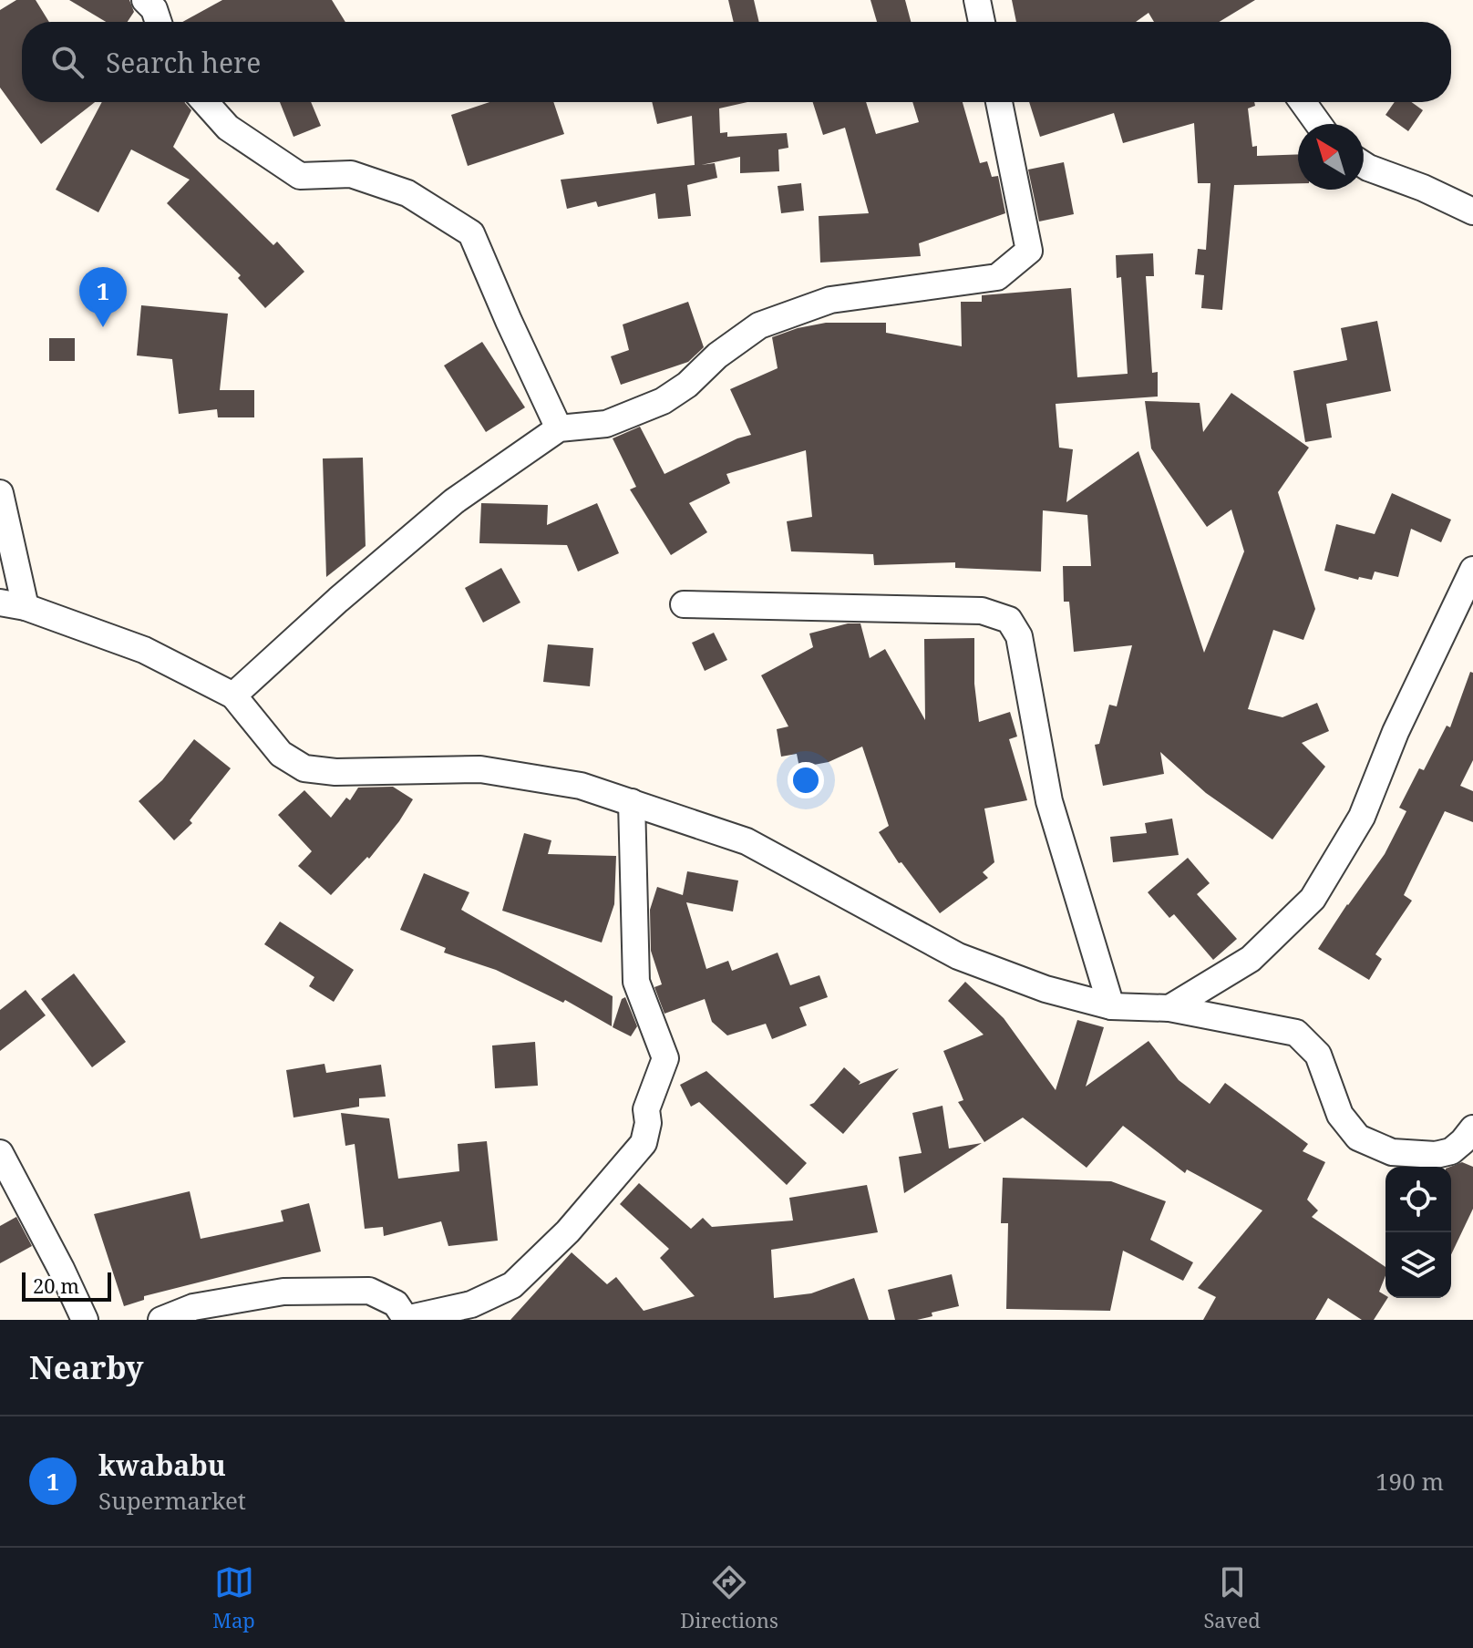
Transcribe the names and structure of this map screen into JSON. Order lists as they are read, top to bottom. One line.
{"scale_bar":"20 m","north":"top left","page":{"search":"Search here","pins":"1","scale":"20 m","heading":"Nearby","list":[{"mark":"1","name":"kwababu","note":"Supermarket","value":"190 m"}],"nav":["Map","Directions","Saved"]}}
